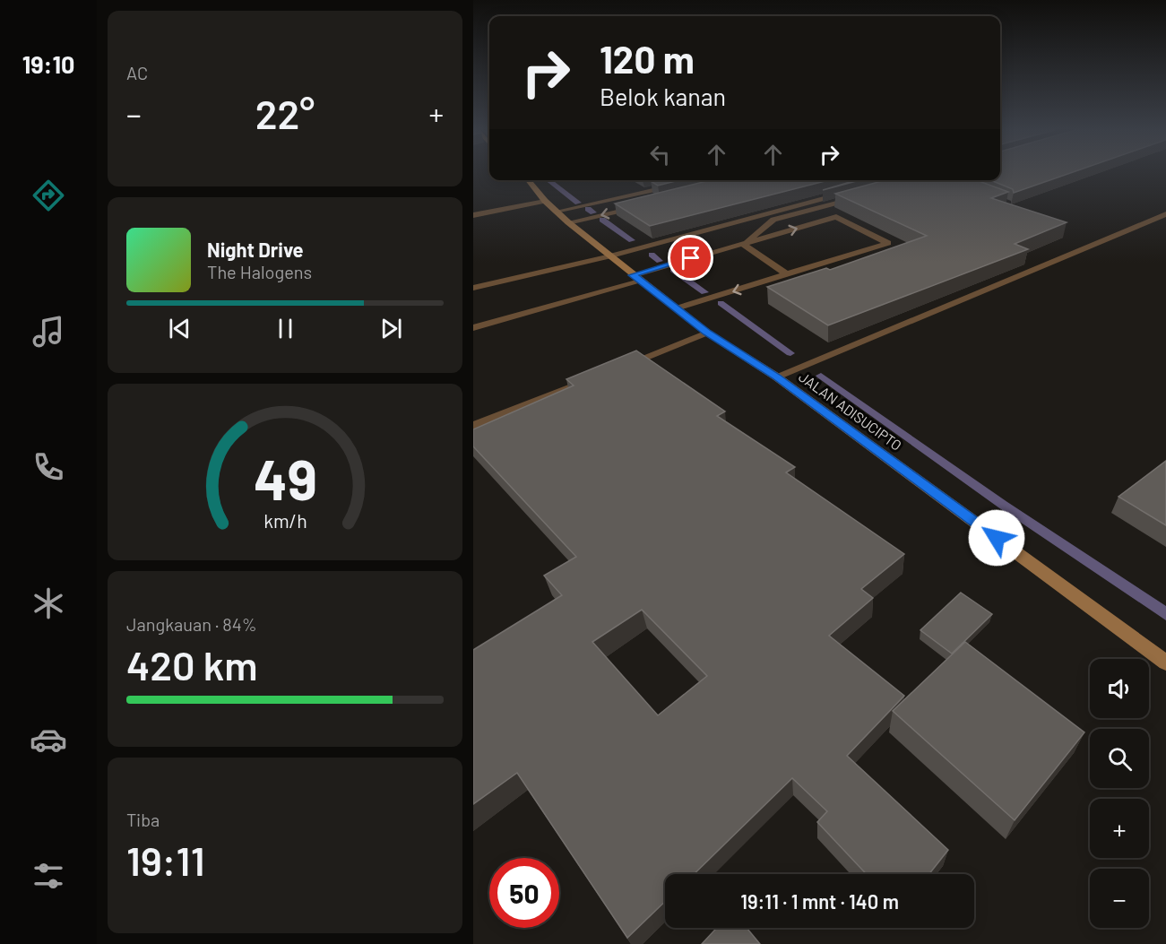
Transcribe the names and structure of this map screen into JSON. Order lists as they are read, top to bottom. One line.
{"streets":{"main road":["JALAN ADISUCIPTO"]},"page":{"tabs":"19:10","tile":["AC",["Jangkauan · 84%","420 km"],["Tiba","19:11"]],"turn":["120 m","Belok kanan"],"heat":["−","22°","+"],"song":["Night Drive","The Halogens"],"map_buttons":["+","−"],"limit":"50","trip":"19:11 · 1 mnt · 140 m","gauge":["49","km/h"]}}
